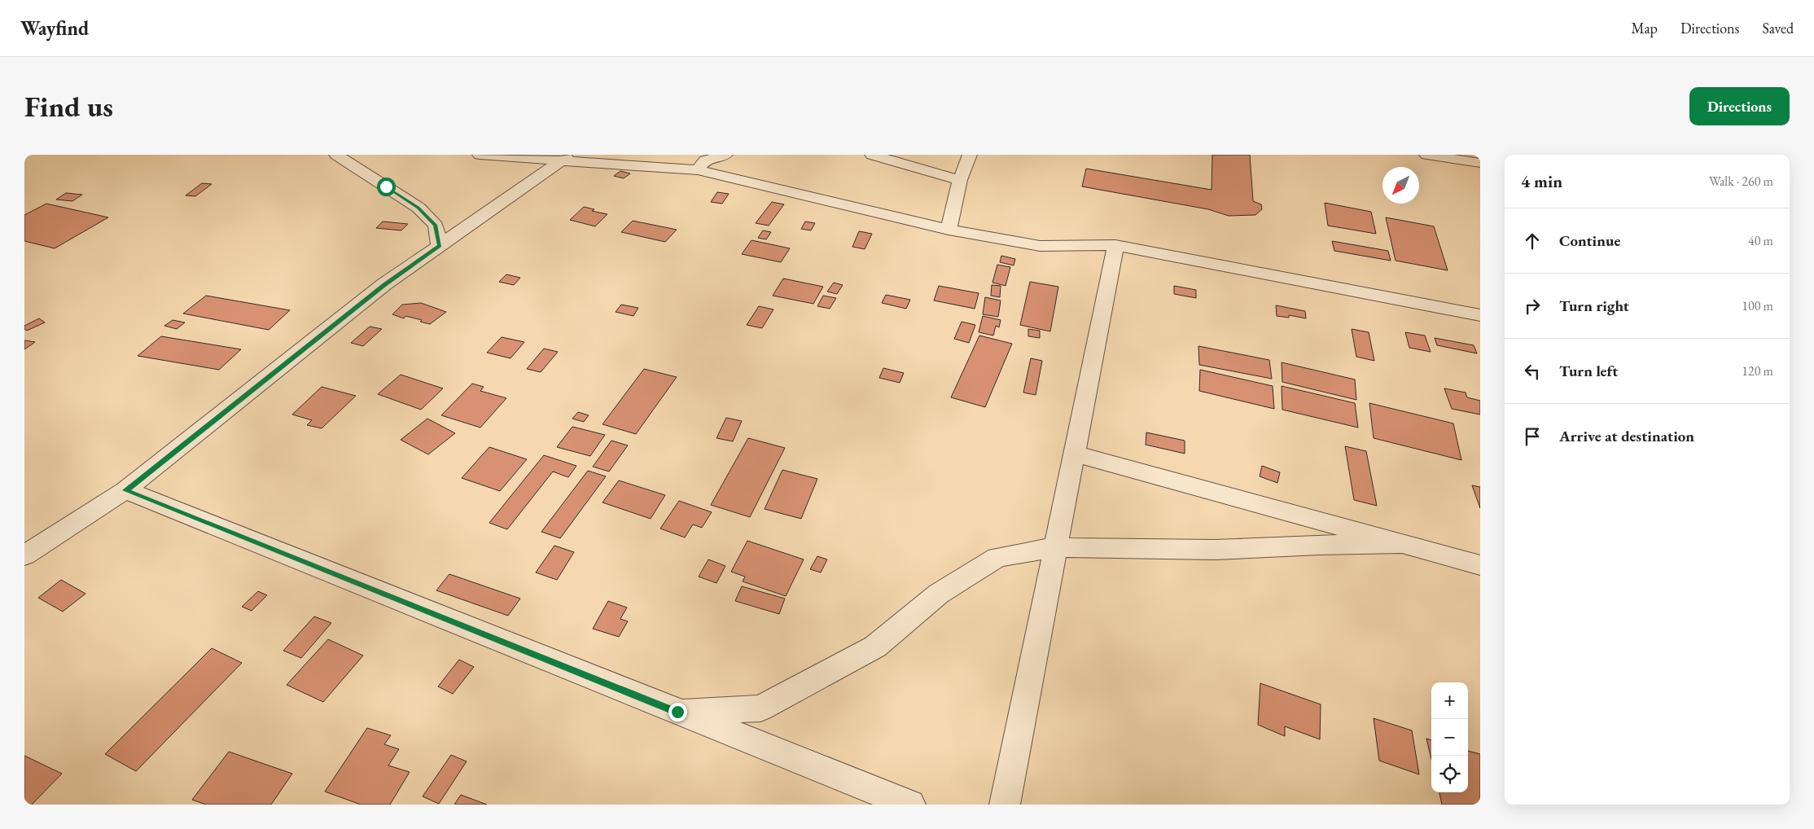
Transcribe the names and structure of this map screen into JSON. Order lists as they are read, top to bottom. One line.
{"north":"bottom left","page":{"header":"Wayfind","nav":["Map","Directions","Saved"],"buttons":"Directions","title":"Find us","heading":["4 min","Walk · 260 m"],"list":[["Continue","40 m"],["Turn right","100 m"],["Turn left","120 m"],"Arrive at destination"],"map_buttons":["+","−"]}}
